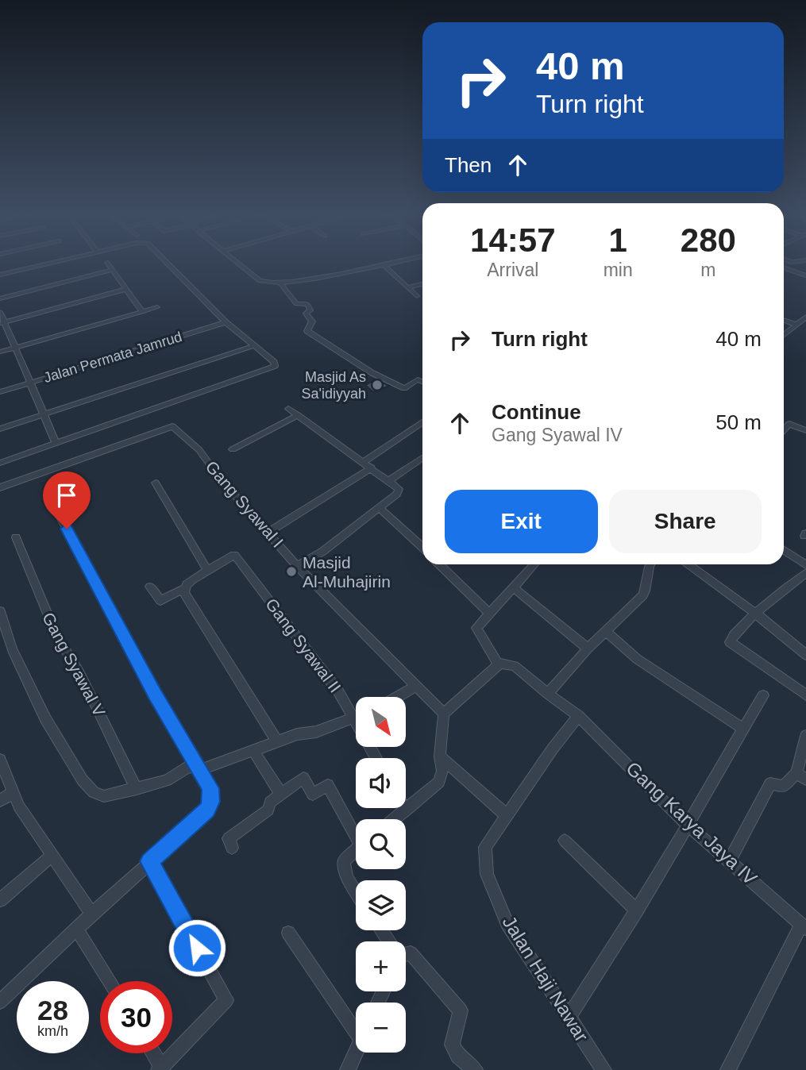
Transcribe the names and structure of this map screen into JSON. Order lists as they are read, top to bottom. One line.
{"streets":{"street":["Jalan Permata Jamrud","Gang Syawal I","Gang Syawal II","Gang Syawal V","Gang Karya Jaya IV","Jalan Haji Nawar"]},"crossings":[["Gang Karya Jaya IV","Jalan Haji Nawar"]],"places":["Masjid As Sa'idiyyah","Masjid Al-Muhajirin"],"north":"bottom right","page":{"turn":["40 m","Turn right"],"then":"Then","eta":["14:57","Arrival","1","min","280","m"],"list":[{"name":"Turn right","value":"40 m"},{"name":"Continue","note":"Gang Syawal IV","value":"50 m"}],"buttons":["Exit","Share"],"map_buttons":["+","−"],"speed":"28 km/h","limit":"30"}}
